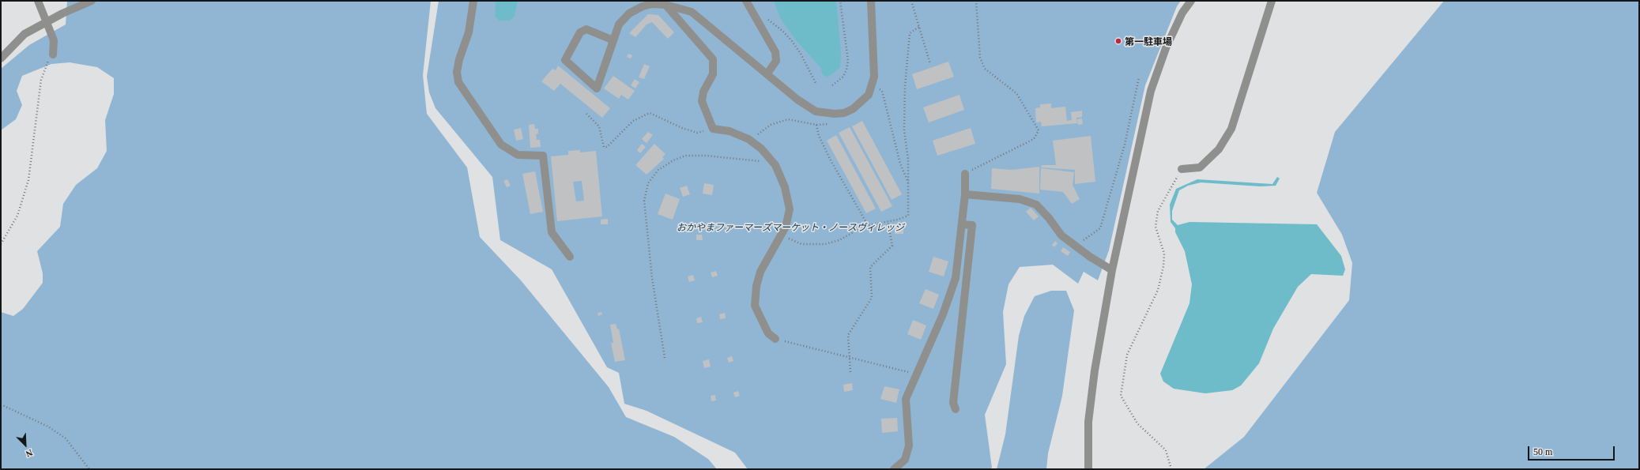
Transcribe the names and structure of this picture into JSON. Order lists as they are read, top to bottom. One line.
{"parks":["おかやまファーマーズマーケット・ノースヴィレッジ"],"places":["第一駐車場"],"scale_bar":"50 m","north":"bottom right"}
